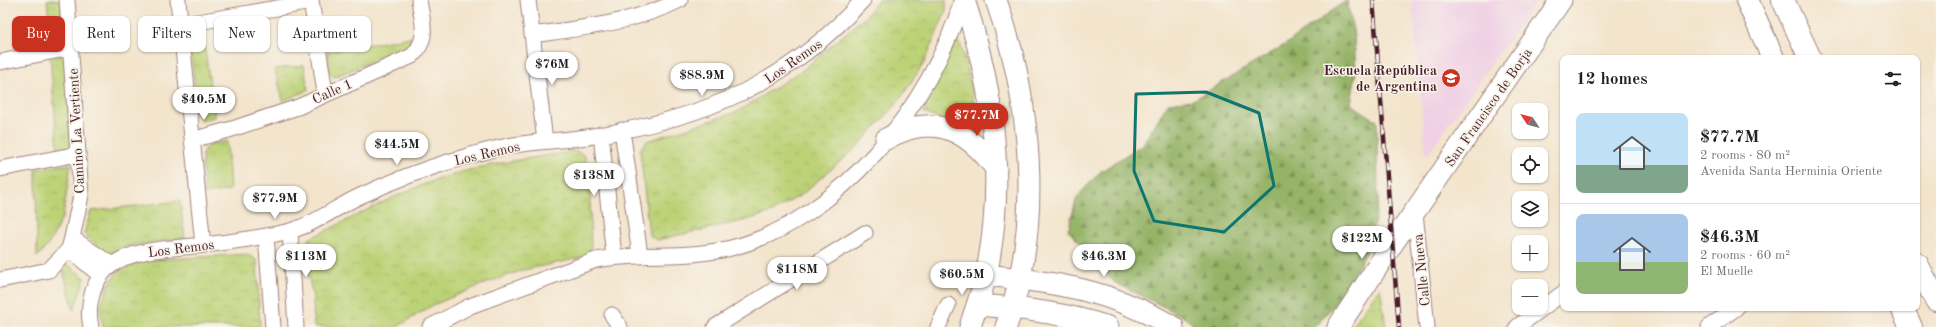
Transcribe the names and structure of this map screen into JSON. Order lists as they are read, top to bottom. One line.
{"streets":{"street":["Los Remos","Calle 1","San Francisco de Borja","Camino La Vertiente","Calle Nueva"]},"crossings":[["San Francisco de Borja","Calle Nueva"]],"places":{"school or university":["Escuela República de Argentina"]},"north":"top left","page":{"chip":["Buy","Rent","Filters","New","Apartment"],"price":["$76M","$88.9M","$40.5M","$77.7M","$44.5M","$138M","$77.9M","$122M","$113M","$46.3M","$118M","$60.5M"],"heading":"12 homes","map_buttons":["+","−"],"list":[{"name":"$77.7M","note":"2 rooms · 80 m² · Avenida Santa Herminia Oriente"},{"name":"$46.3M","note":"2 rooms · 60 m² · El Muelle"}]}}
